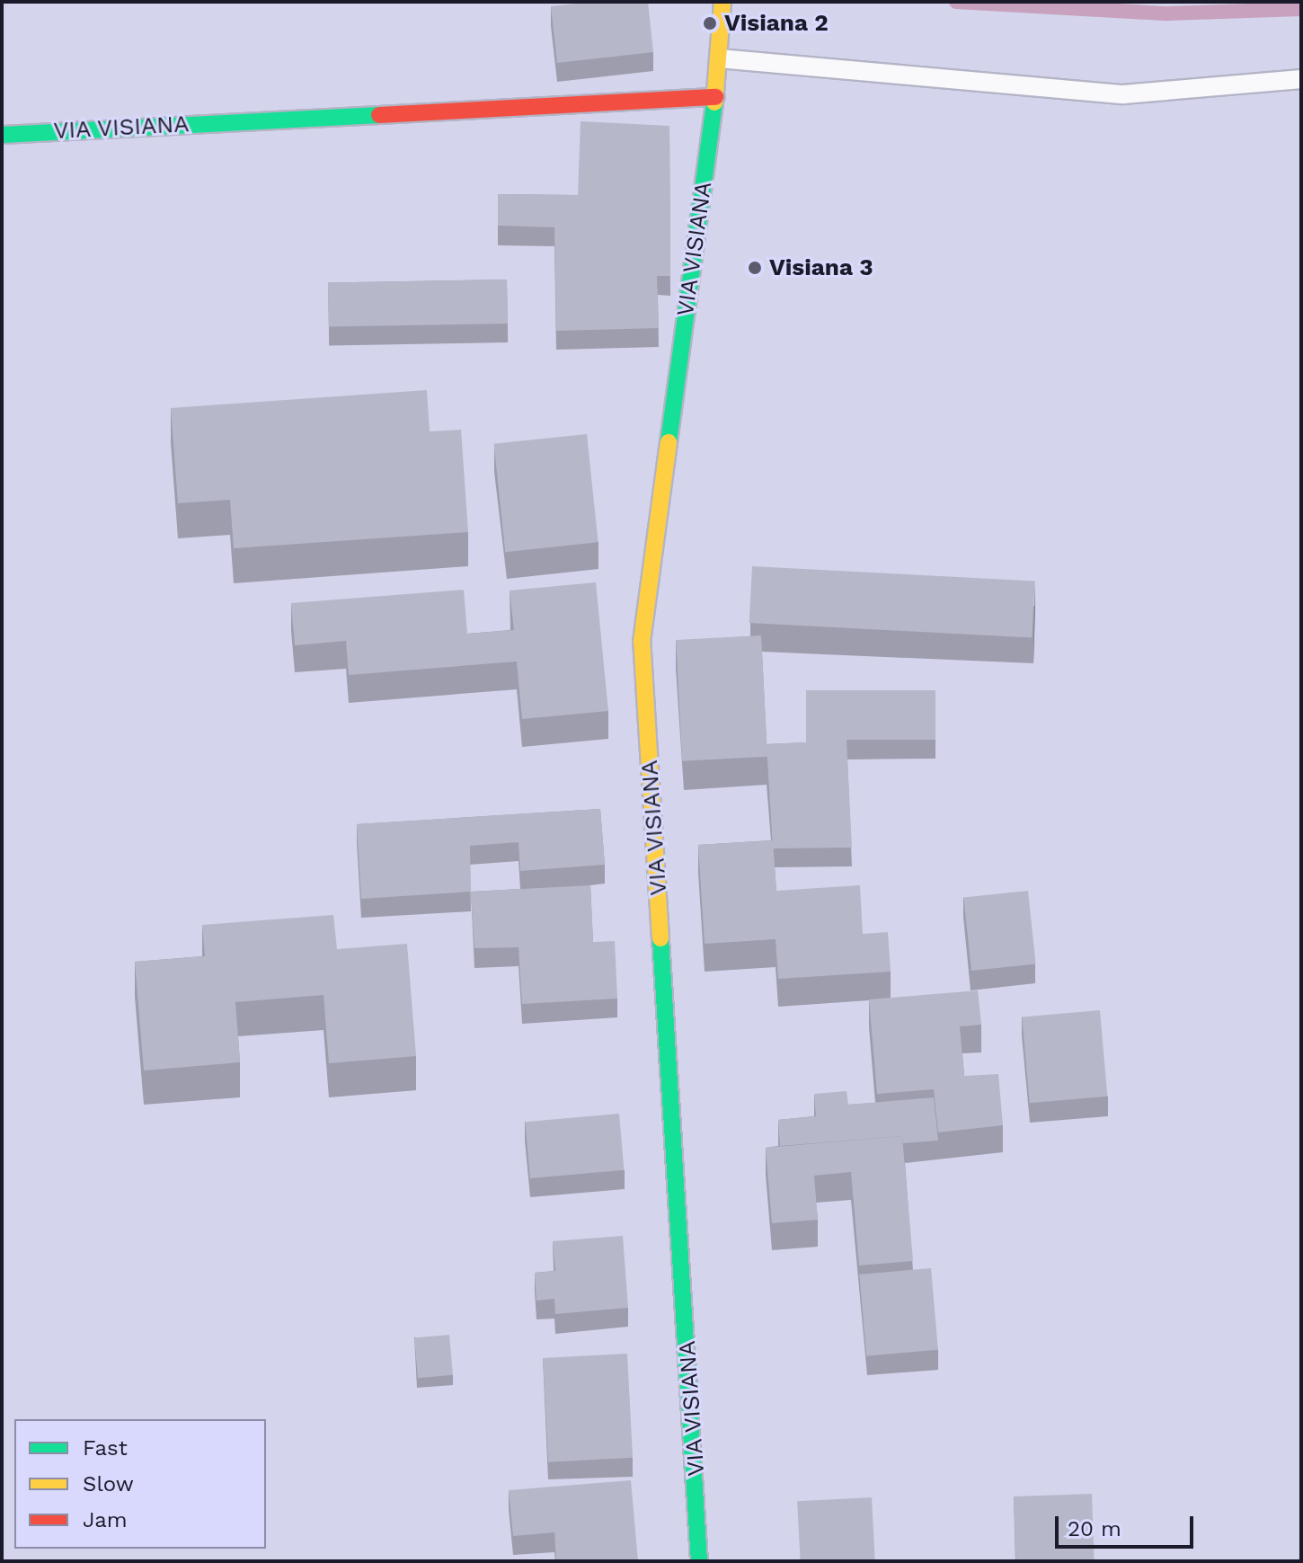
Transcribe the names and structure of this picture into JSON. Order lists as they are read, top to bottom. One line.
{"streets":{"street":["VIA VISIANA"]},"places":["Visiana 2","Visiana 3"],"legend":["Fast","Slow","Jam"],"scale_bar":"20 m"}
